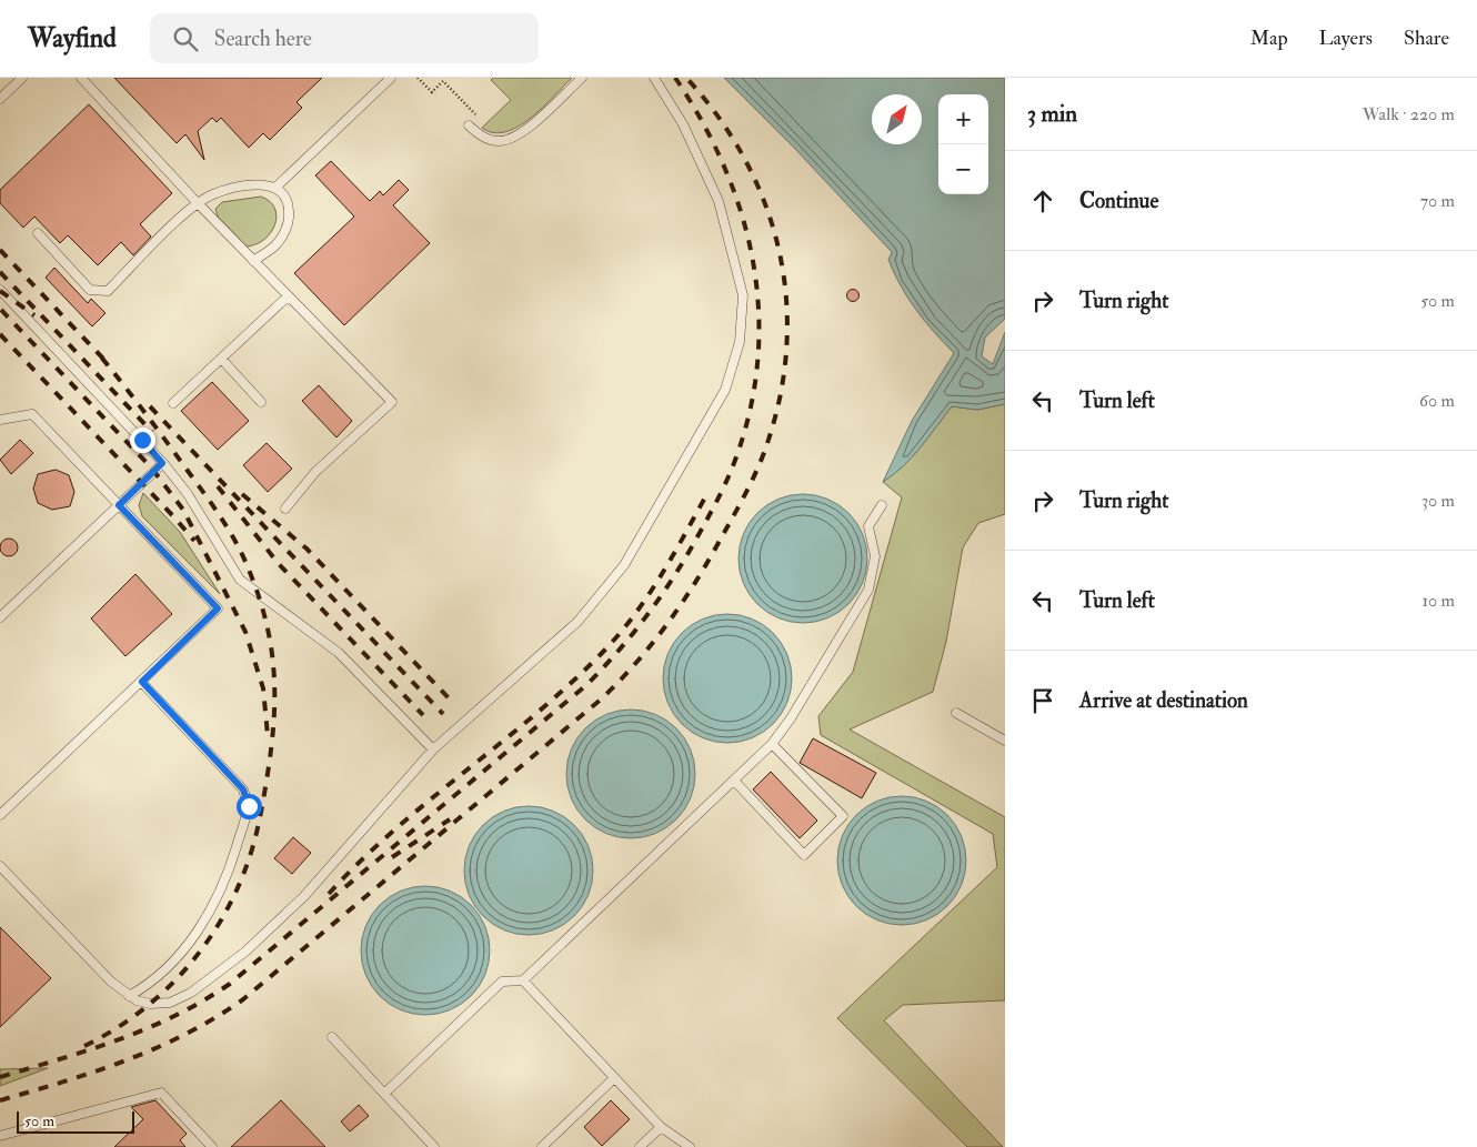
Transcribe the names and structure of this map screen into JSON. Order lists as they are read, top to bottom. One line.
{"scale_bar":"50 m","north":"top right","page":{"header":"Wayfind","search":"Search here","nav":["Map","Layers","Share"],"heading":["3 min","Walk · 220 m"],"map_buttons":["+","−"],"list":[["Continue","70 m"],["Turn right","50 m"],["Turn left","60 m"],["Turn right","30 m"],["Turn left","10 m"],"Arrive at destination"],"scale":"50 m"}}
